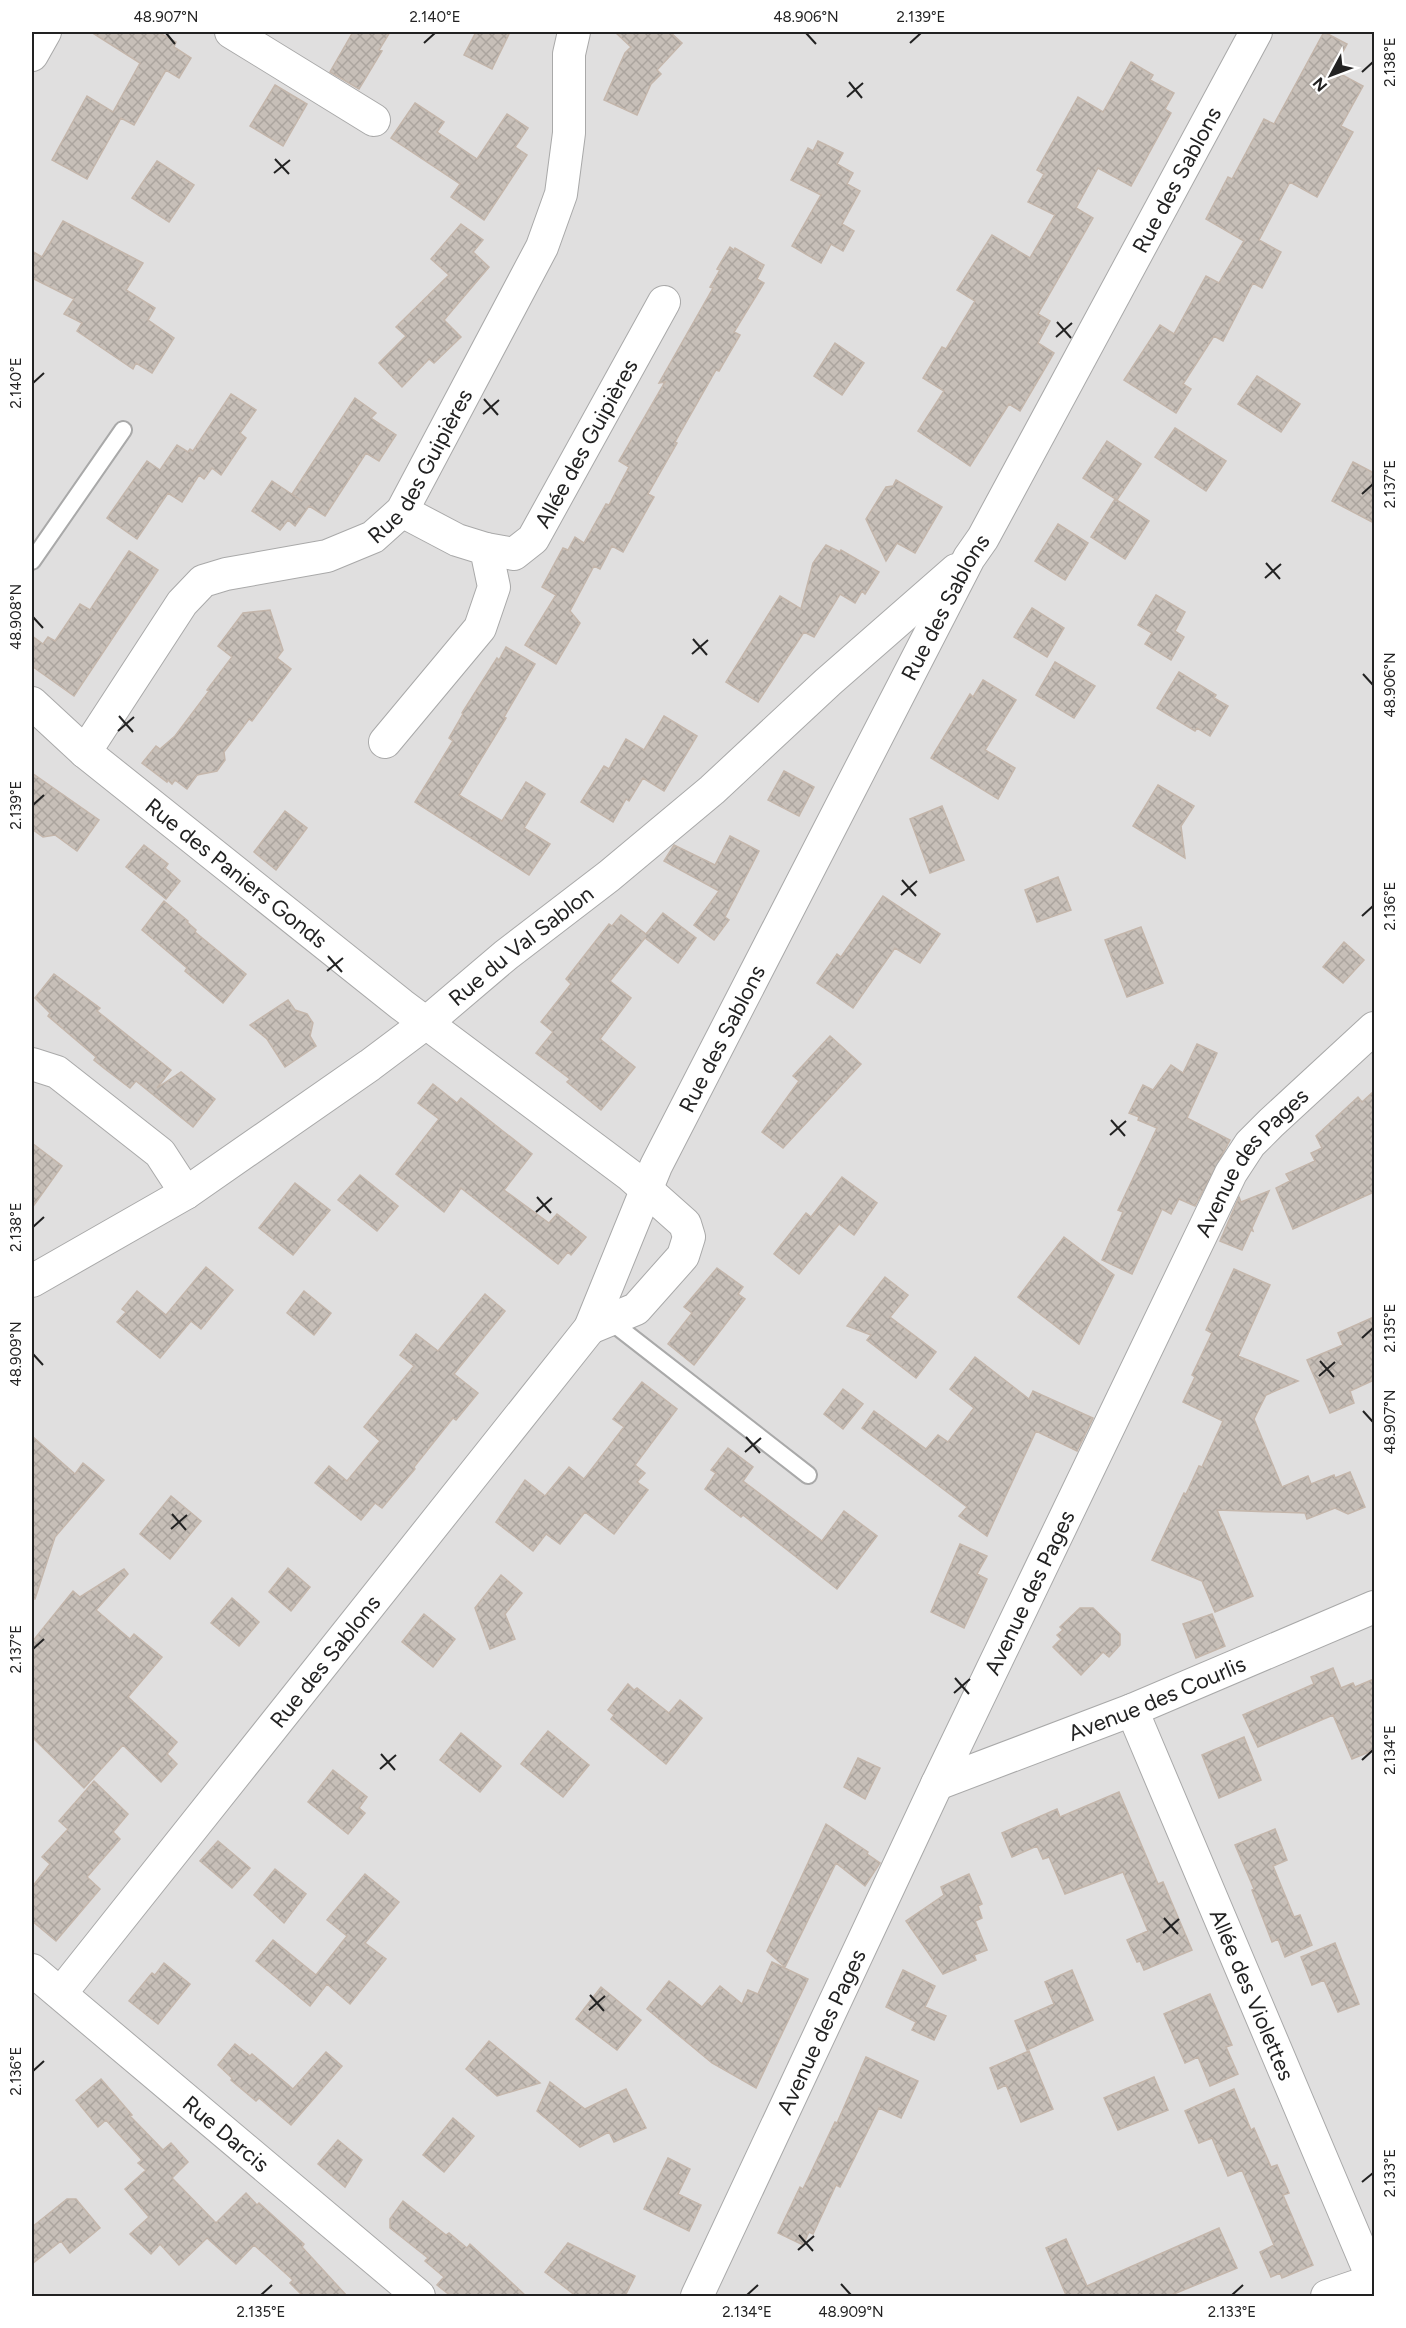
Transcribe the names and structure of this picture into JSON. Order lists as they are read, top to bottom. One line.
{"streets":{"street":["Rue des Sablons","Allée des Guipières","Rue des Guipières","Rue des Paniers Gonds","Rue du Val Sablon","Avenue des Pages","Avenue des Courlis","Allée des Violettes","Rue Darcis"]},"crossings":[["Rue des Sablons","Rue des Paniers Gonds"],["Rue des Sablons","Rue du Val Sablon"],["Rue des Sablons","Rue Darcis"],["Allée des Guipières","Rue des Guipières"],["Rue des Guipières","Rue des Paniers Gonds"],["Rue des Paniers Gonds","Rue du Val Sablon"],["Avenue des Pages","Avenue des Courlis"],["Avenue des Courlis","Allée des Violettes"]],"north":"bottom left","coordinates":["48.907°N","2.140°E","48.906°N","2.139°E","2.138°E","2.137°E","48.908°N","2.136°E","2.135°E","48.909°N","2.134°E","2.133°E"]}
